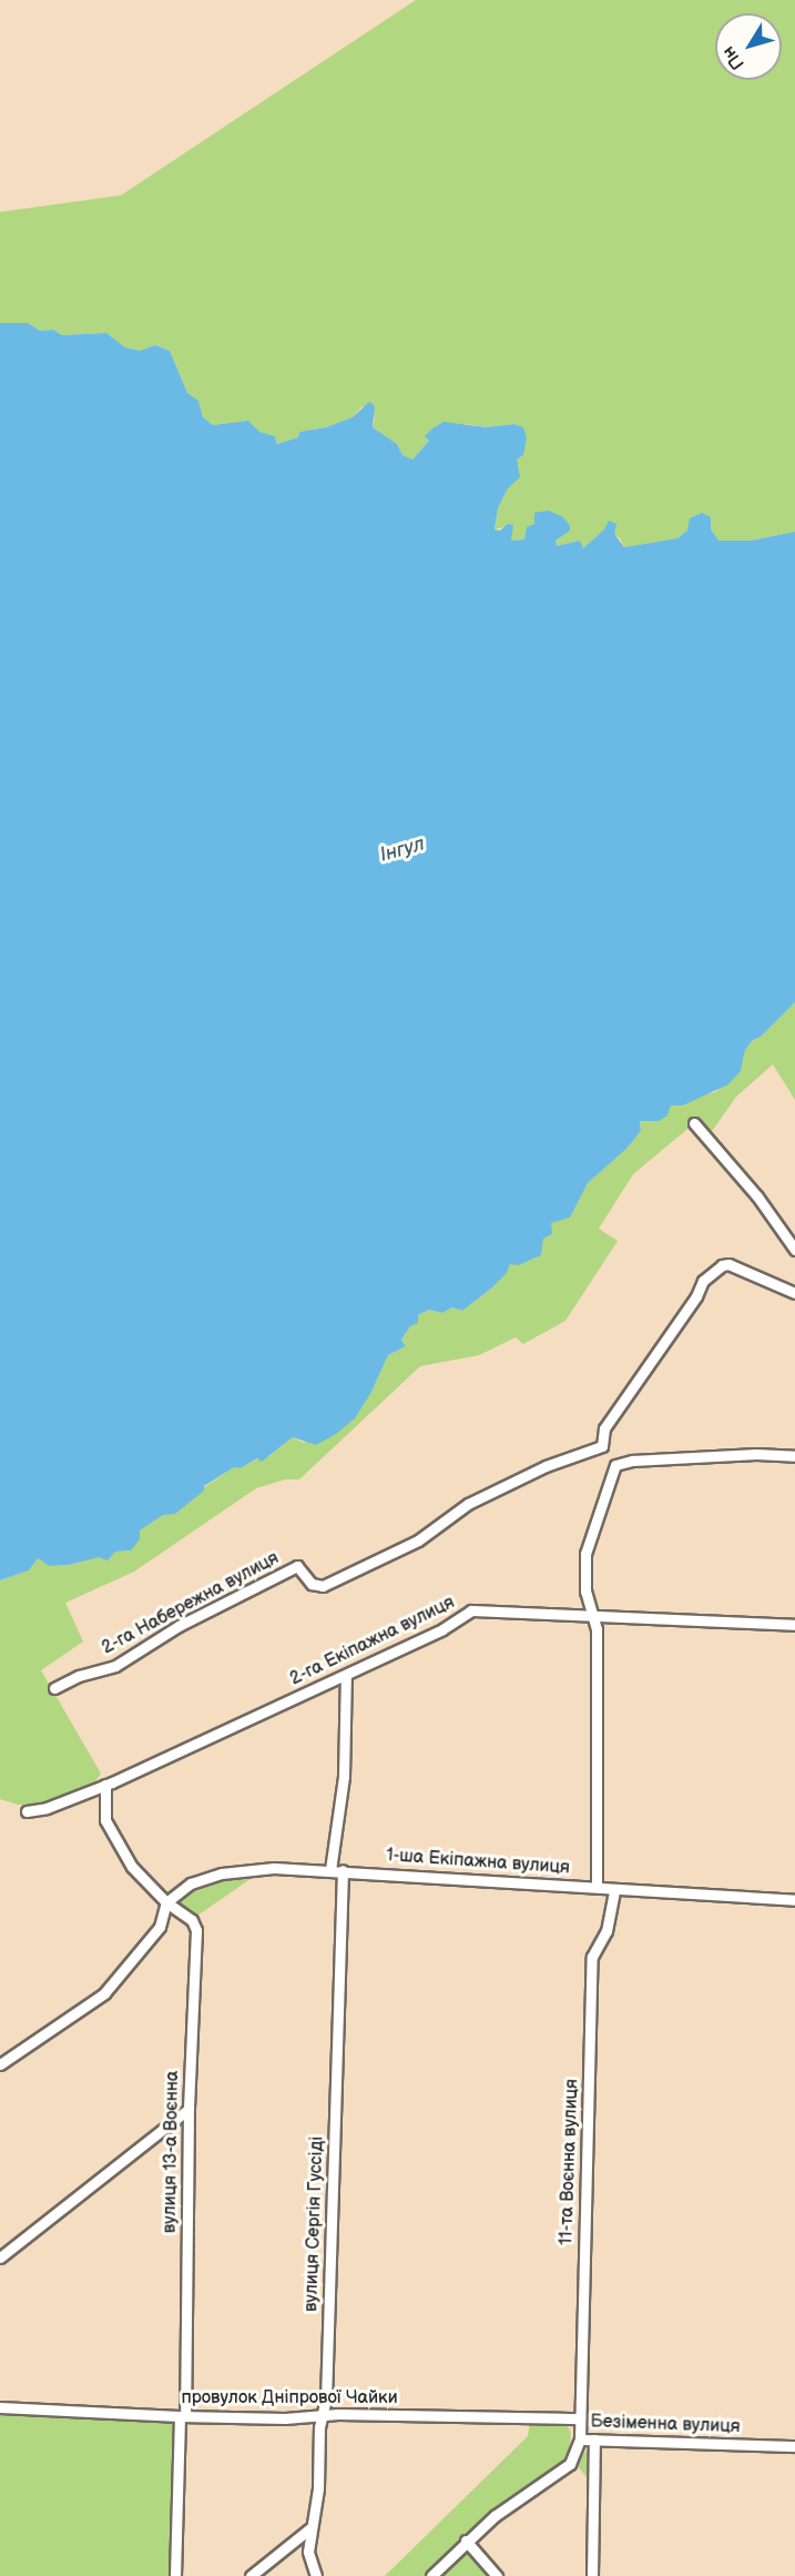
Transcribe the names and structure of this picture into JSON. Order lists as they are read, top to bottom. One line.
{"streets":{"street":["2-га Набережна вулиця","2-га Екіпажна вулиця","1-ша Екіпажна вулиця","вулиця 13-а Воєнна","11-та Воєнна вулиця","вулиця Сергія Гуссіді","провулок Дніпрової Чайки","Безіменна вулиця"]},"crossings":[["2-га Екіпажна вулиця","вулиця 13-а Воєнна"],["1-ша Екіпажна вулиця","вулиця 13-а Воєнна"],["1-ша Екіпажна вулиця","11-та Воєнна вулиця"],["1-ша Екіпажна вулиця","вулиця Сергія Гуссіді"],["вулиця 13-а Воєнна","провулок Дніпрової Чайки"],["11-та Воєнна вулиця","провулок Дніпрової Чайки"],["11-та Воєнна вулиця","Безіменна вулиця"],["вулиця Сергія Гуссіді","провулок Дніпрової Чайки"]],"water":["Інгул"],"north":"bottom left"}
